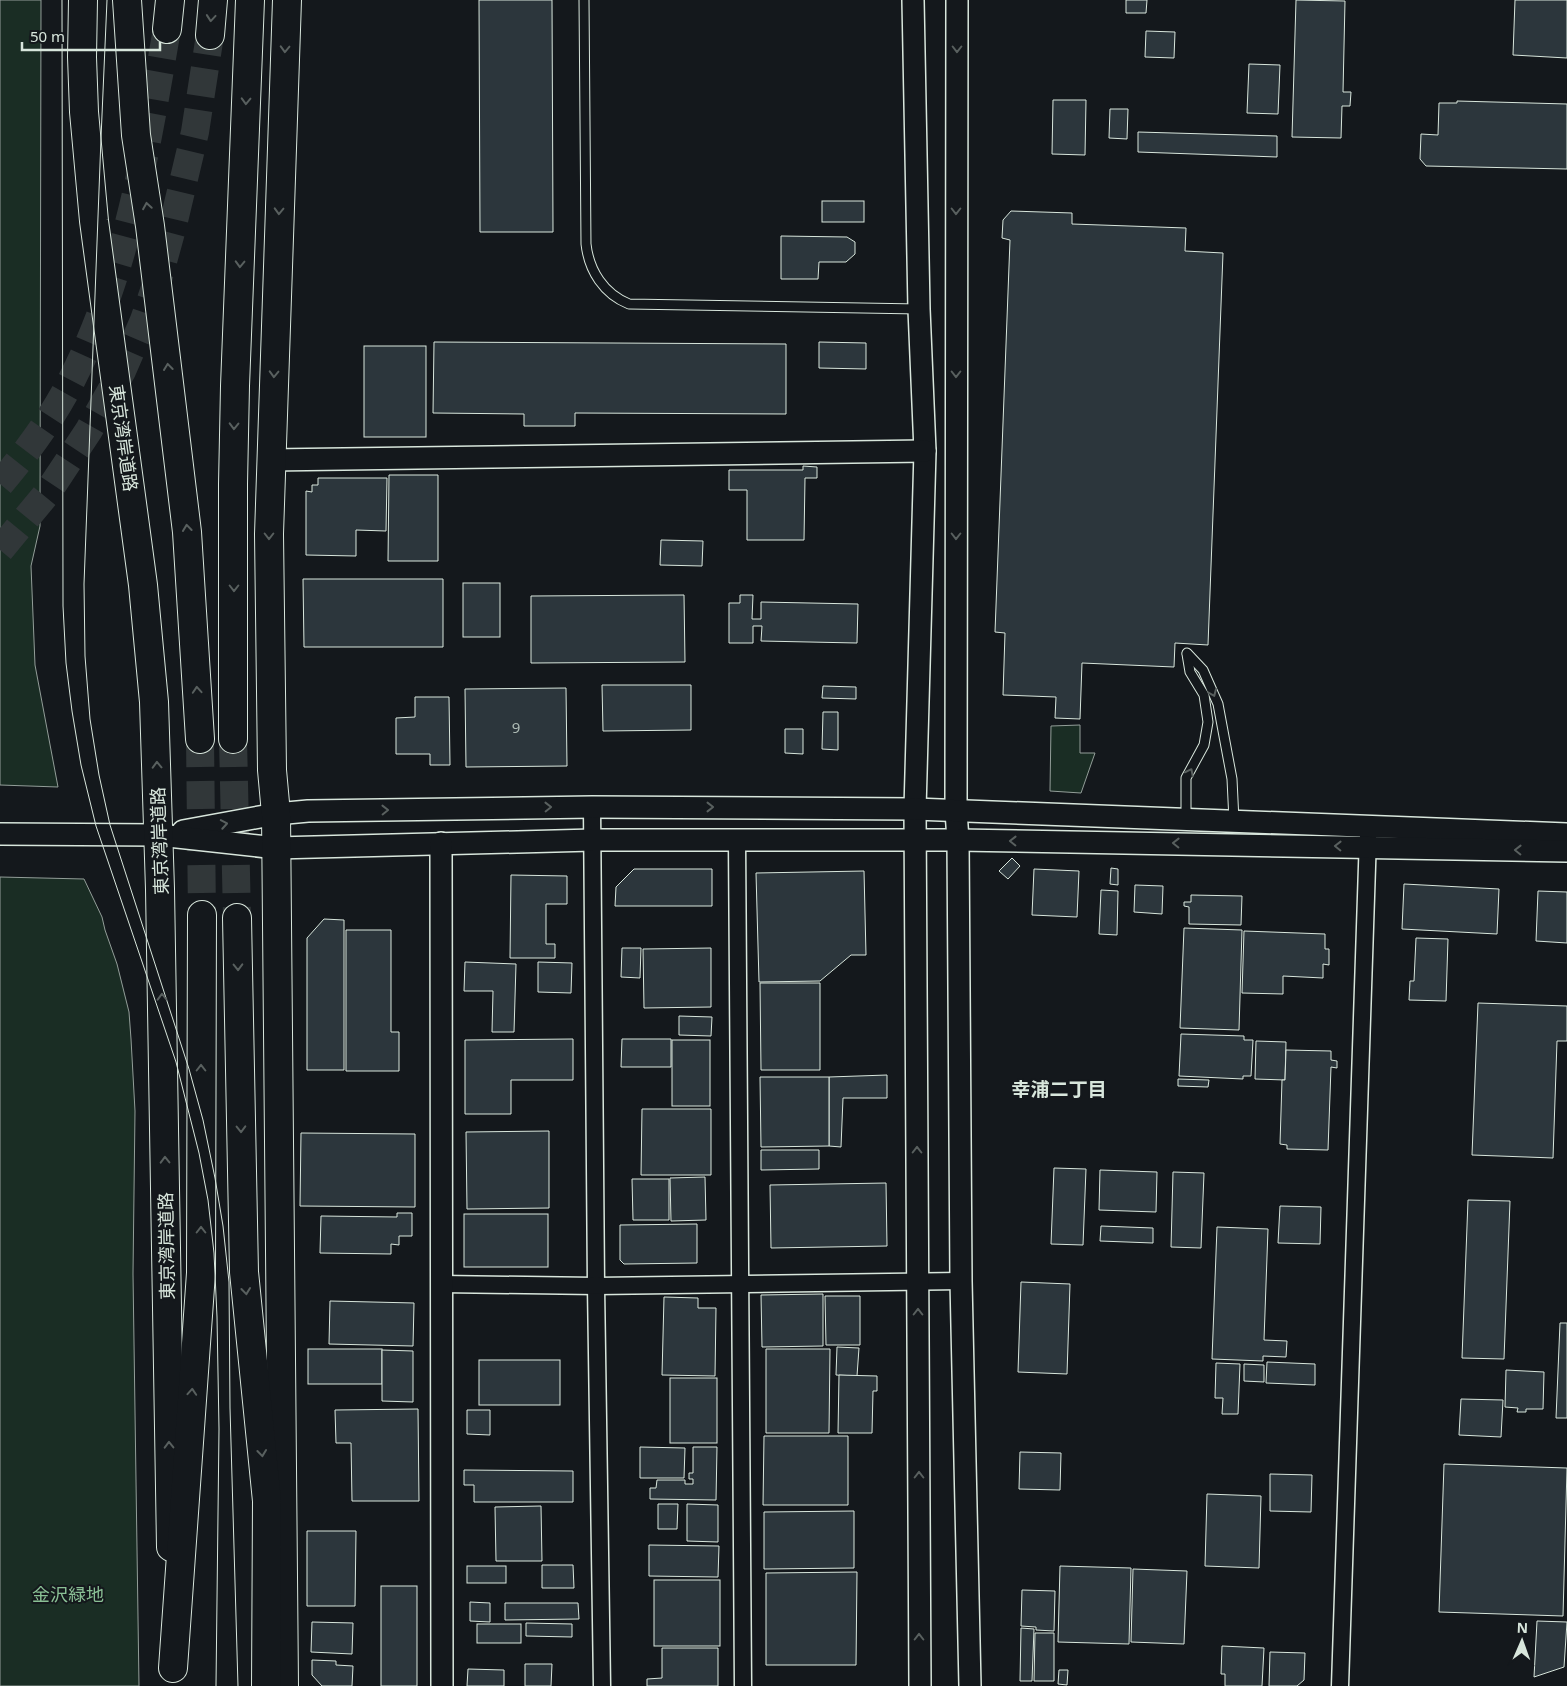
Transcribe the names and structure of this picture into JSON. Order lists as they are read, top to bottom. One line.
{"streets":{"highway":["東京湾岸道路"]},"districts":["幸浦二丁目"],"parks":["金沢緑地"],"house_numbers":["9"],"scale_bar":"50 m","north":"top"}
